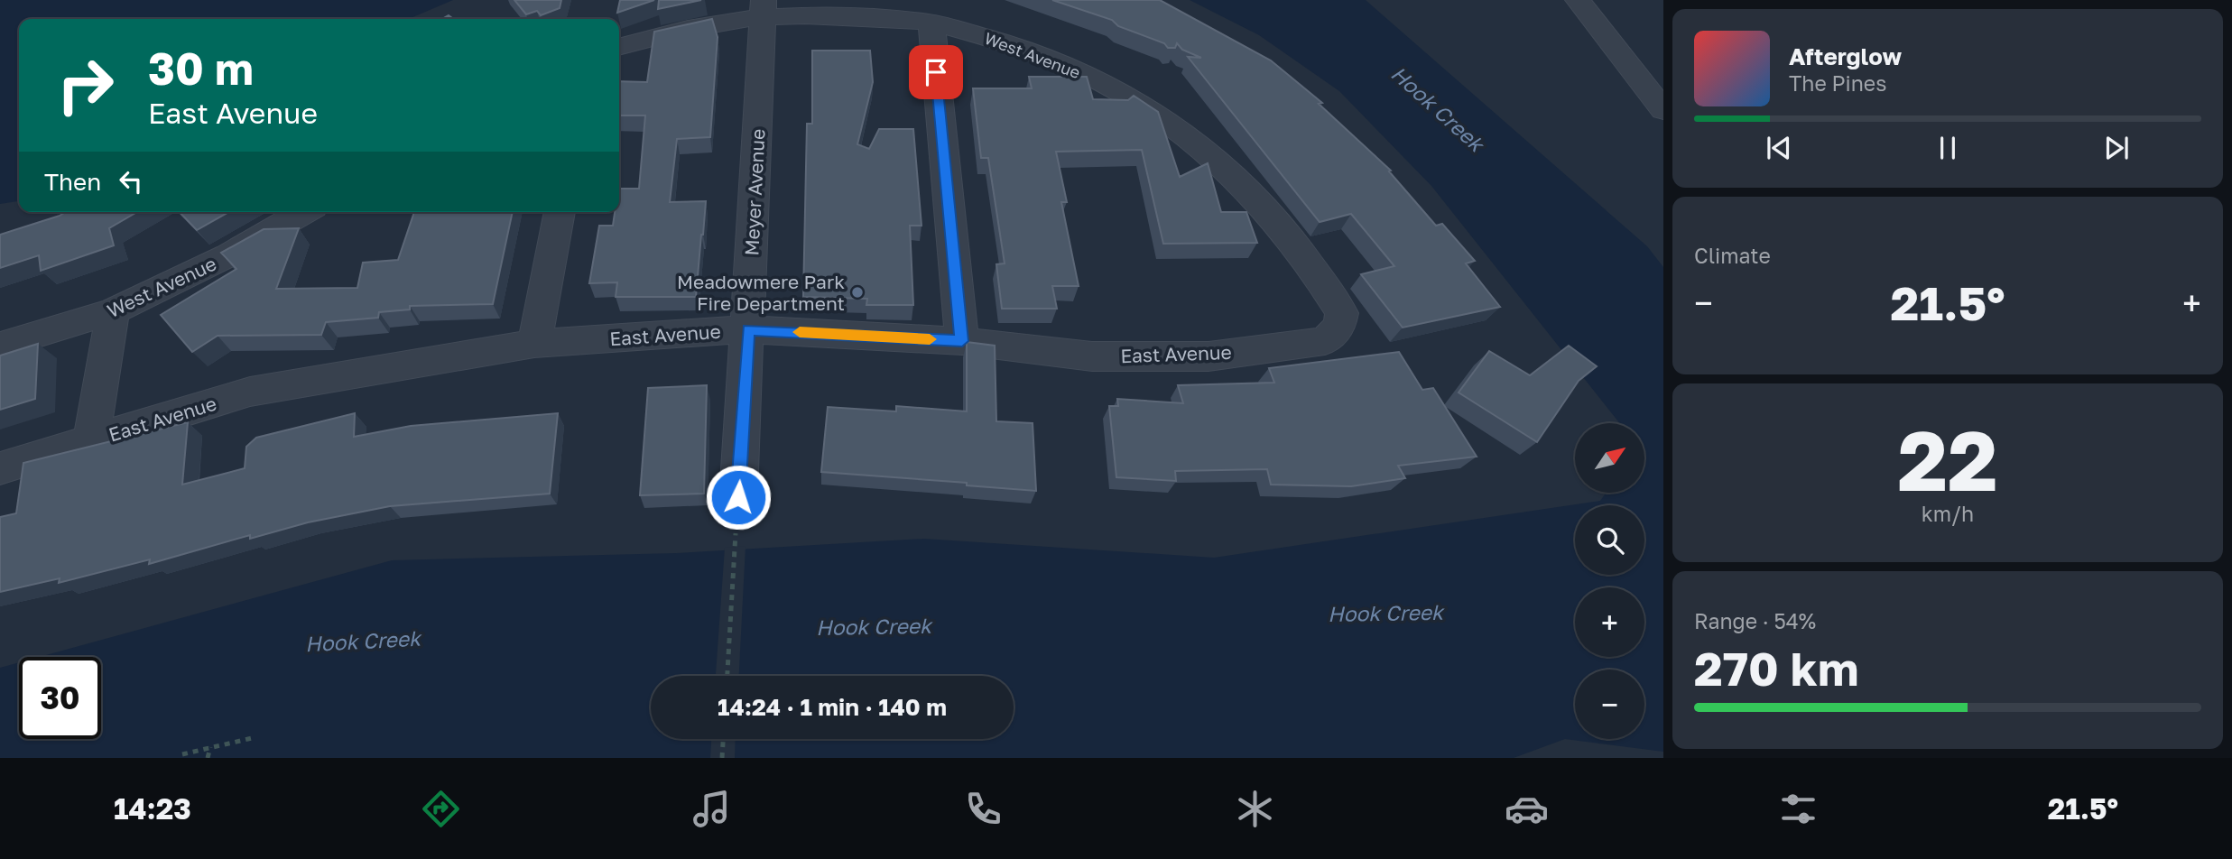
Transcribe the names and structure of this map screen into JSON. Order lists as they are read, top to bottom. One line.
{"streets":{"street":["West Avenue","Meyer Avenue","East Avenue"]},"crossings":[["West Avenue","Meyer Avenue"],["West Avenue","East Avenue"],["Meyer Avenue","East Avenue"]],"water":["Hook Creek"],"places":["Meadowmere Park Fire Department"],"north":"top right","page":{"turn":["30 m","East Avenue"],"song":["Afterglow","The Pines"],"then":"Then","tile":["Climate",["22","km/h"],["Range · 54%","270 km"]],"heat":["−","21.5°","+"],"map_buttons":["+","−"],"limit":"30","trip":"14:24 · 1 min · 140 m","tabs":["14:23","21.5°"]}}
